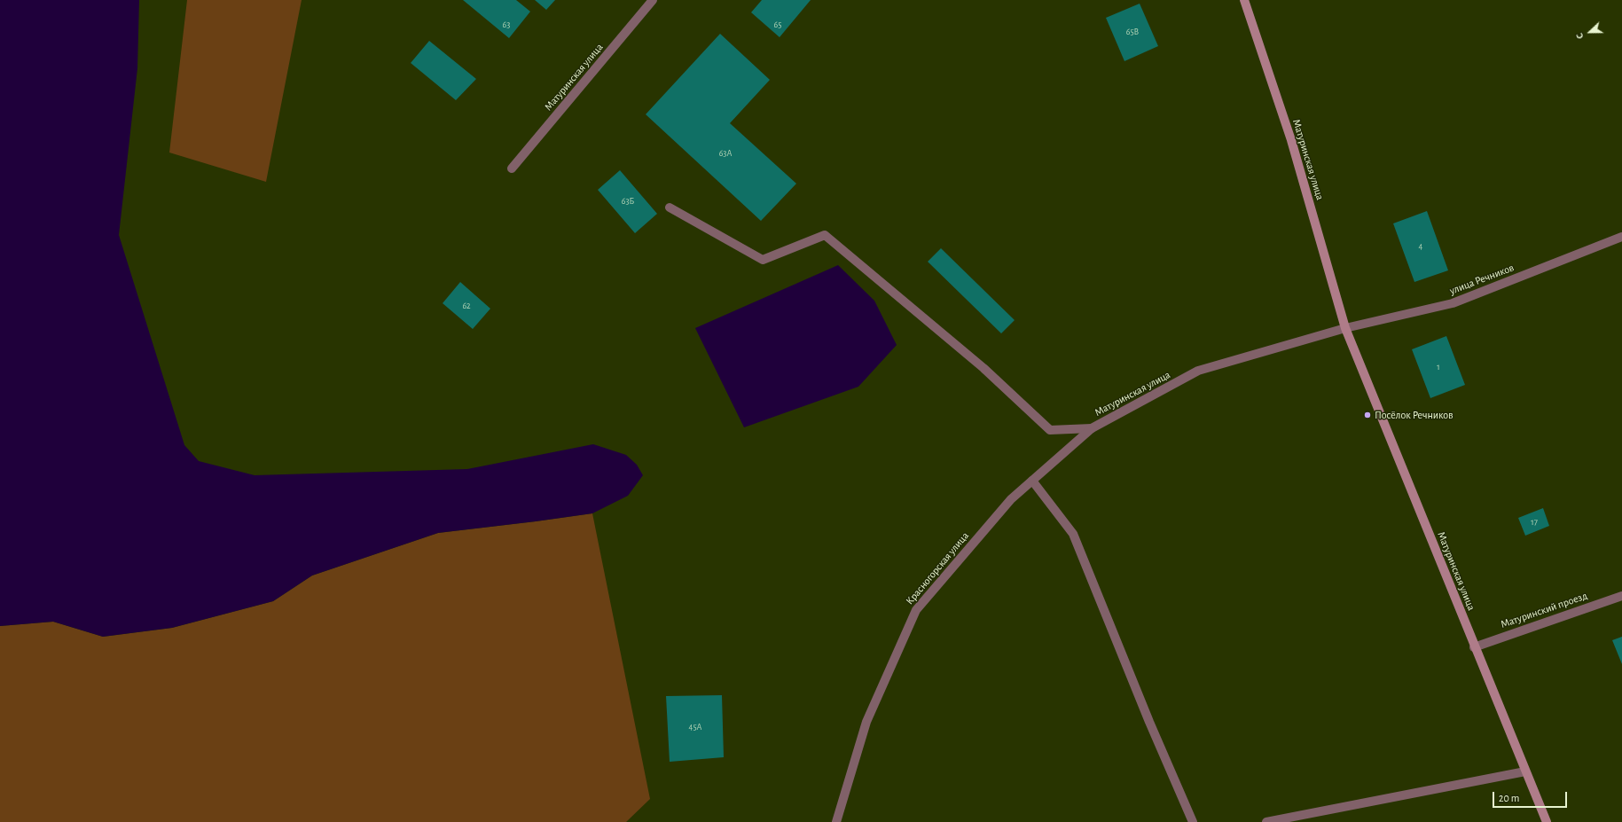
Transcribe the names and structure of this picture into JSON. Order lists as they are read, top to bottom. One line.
{"streets":{"street":["Матуринская улица","улица Речников","Красногорская улица","Матуринский проезд"]},"crossings":[["Матуринская улица","улица Речников"],["Матуринская улица","Красногорская улица"],["Матуринская улица","Матуринский проезд"]],"places":["Посёлок Речников"],"house_numbers":["63","65","65В","63А","63Б","4","62","1","17","45А"],"scale_bar":"20 m","north":"left"}
